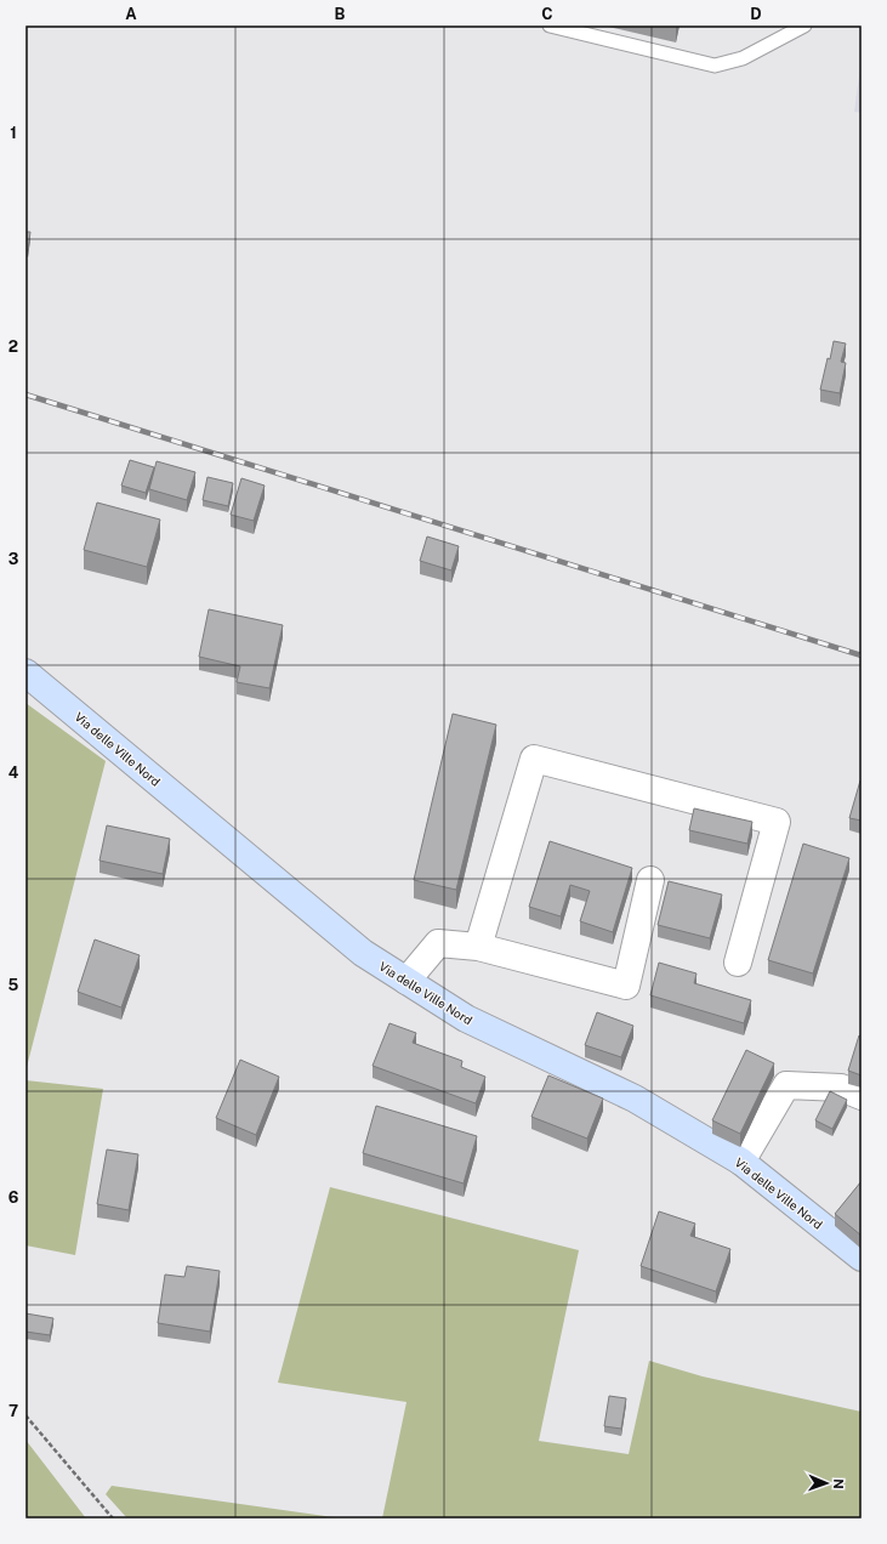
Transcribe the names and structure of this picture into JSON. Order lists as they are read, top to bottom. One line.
{"streets":{"street":["Via delle Ville Nord"]},"north":"right","grid":{"columns":["A","B","C","D"],"rows":["1","2","3","4","5","6","7"]}}
